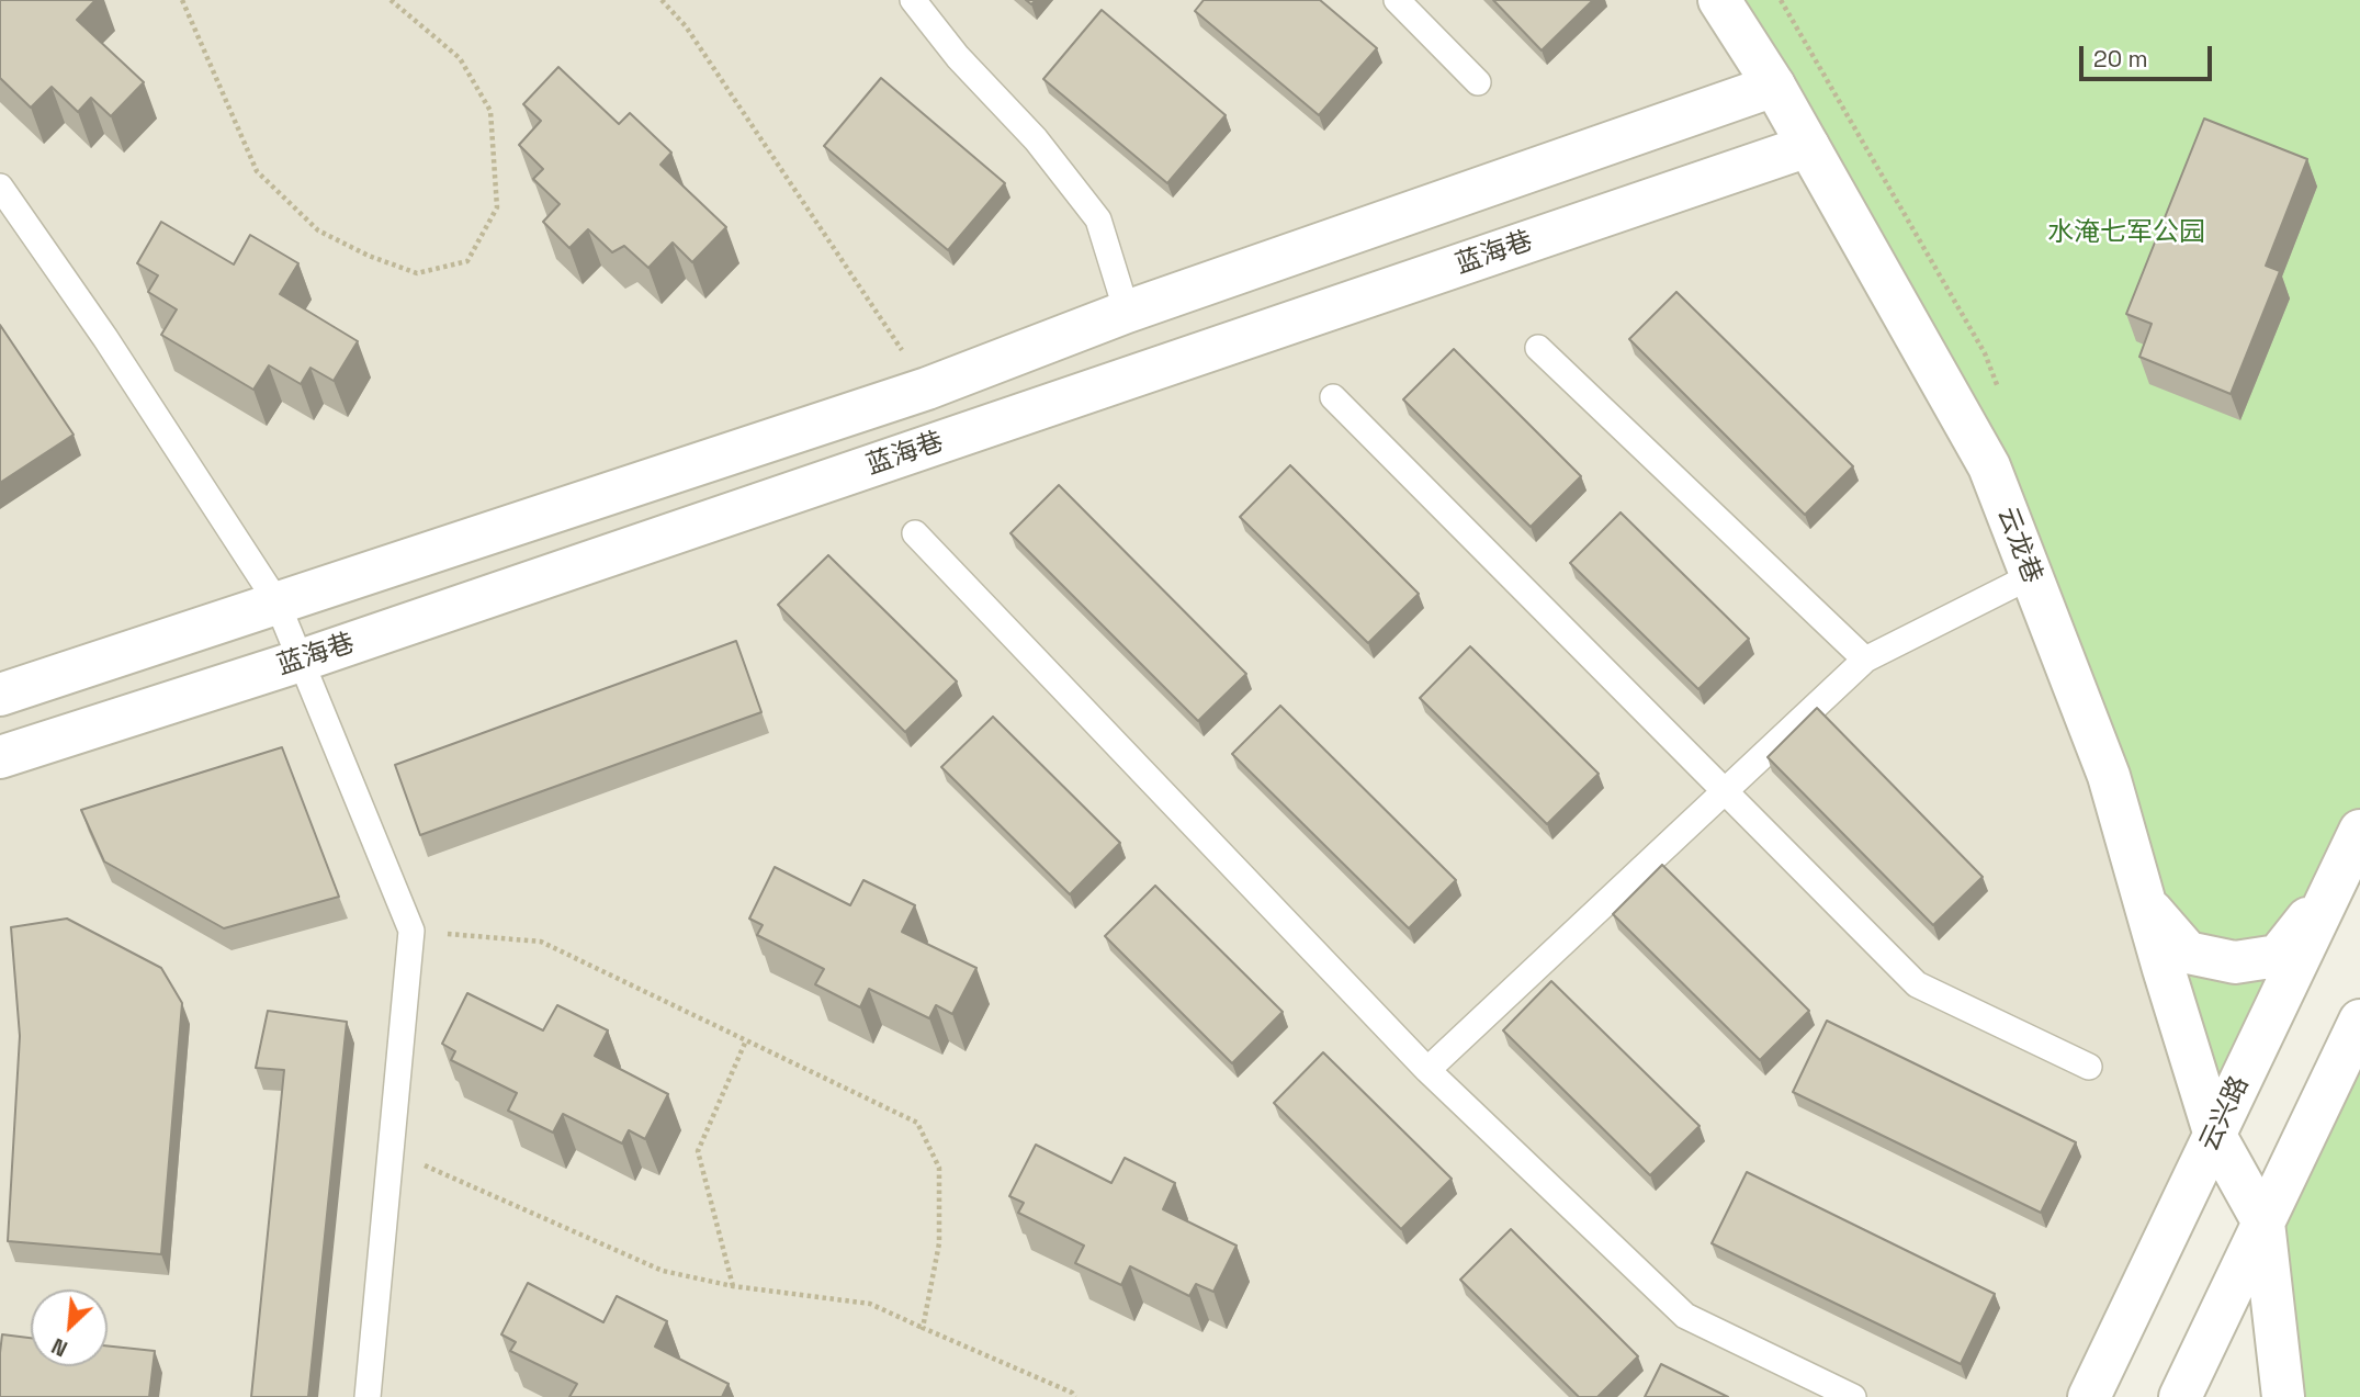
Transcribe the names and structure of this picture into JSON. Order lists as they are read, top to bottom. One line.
{"streets":{"street":["蓝海巷","云龙巷","云兴路"]},"crossings":[["蓝海巷","云龙巷"],["云龙巷","云兴路"]],"parks":["水淹七军公园"],"scale_bar":"20 m","north":"bottom left"}
